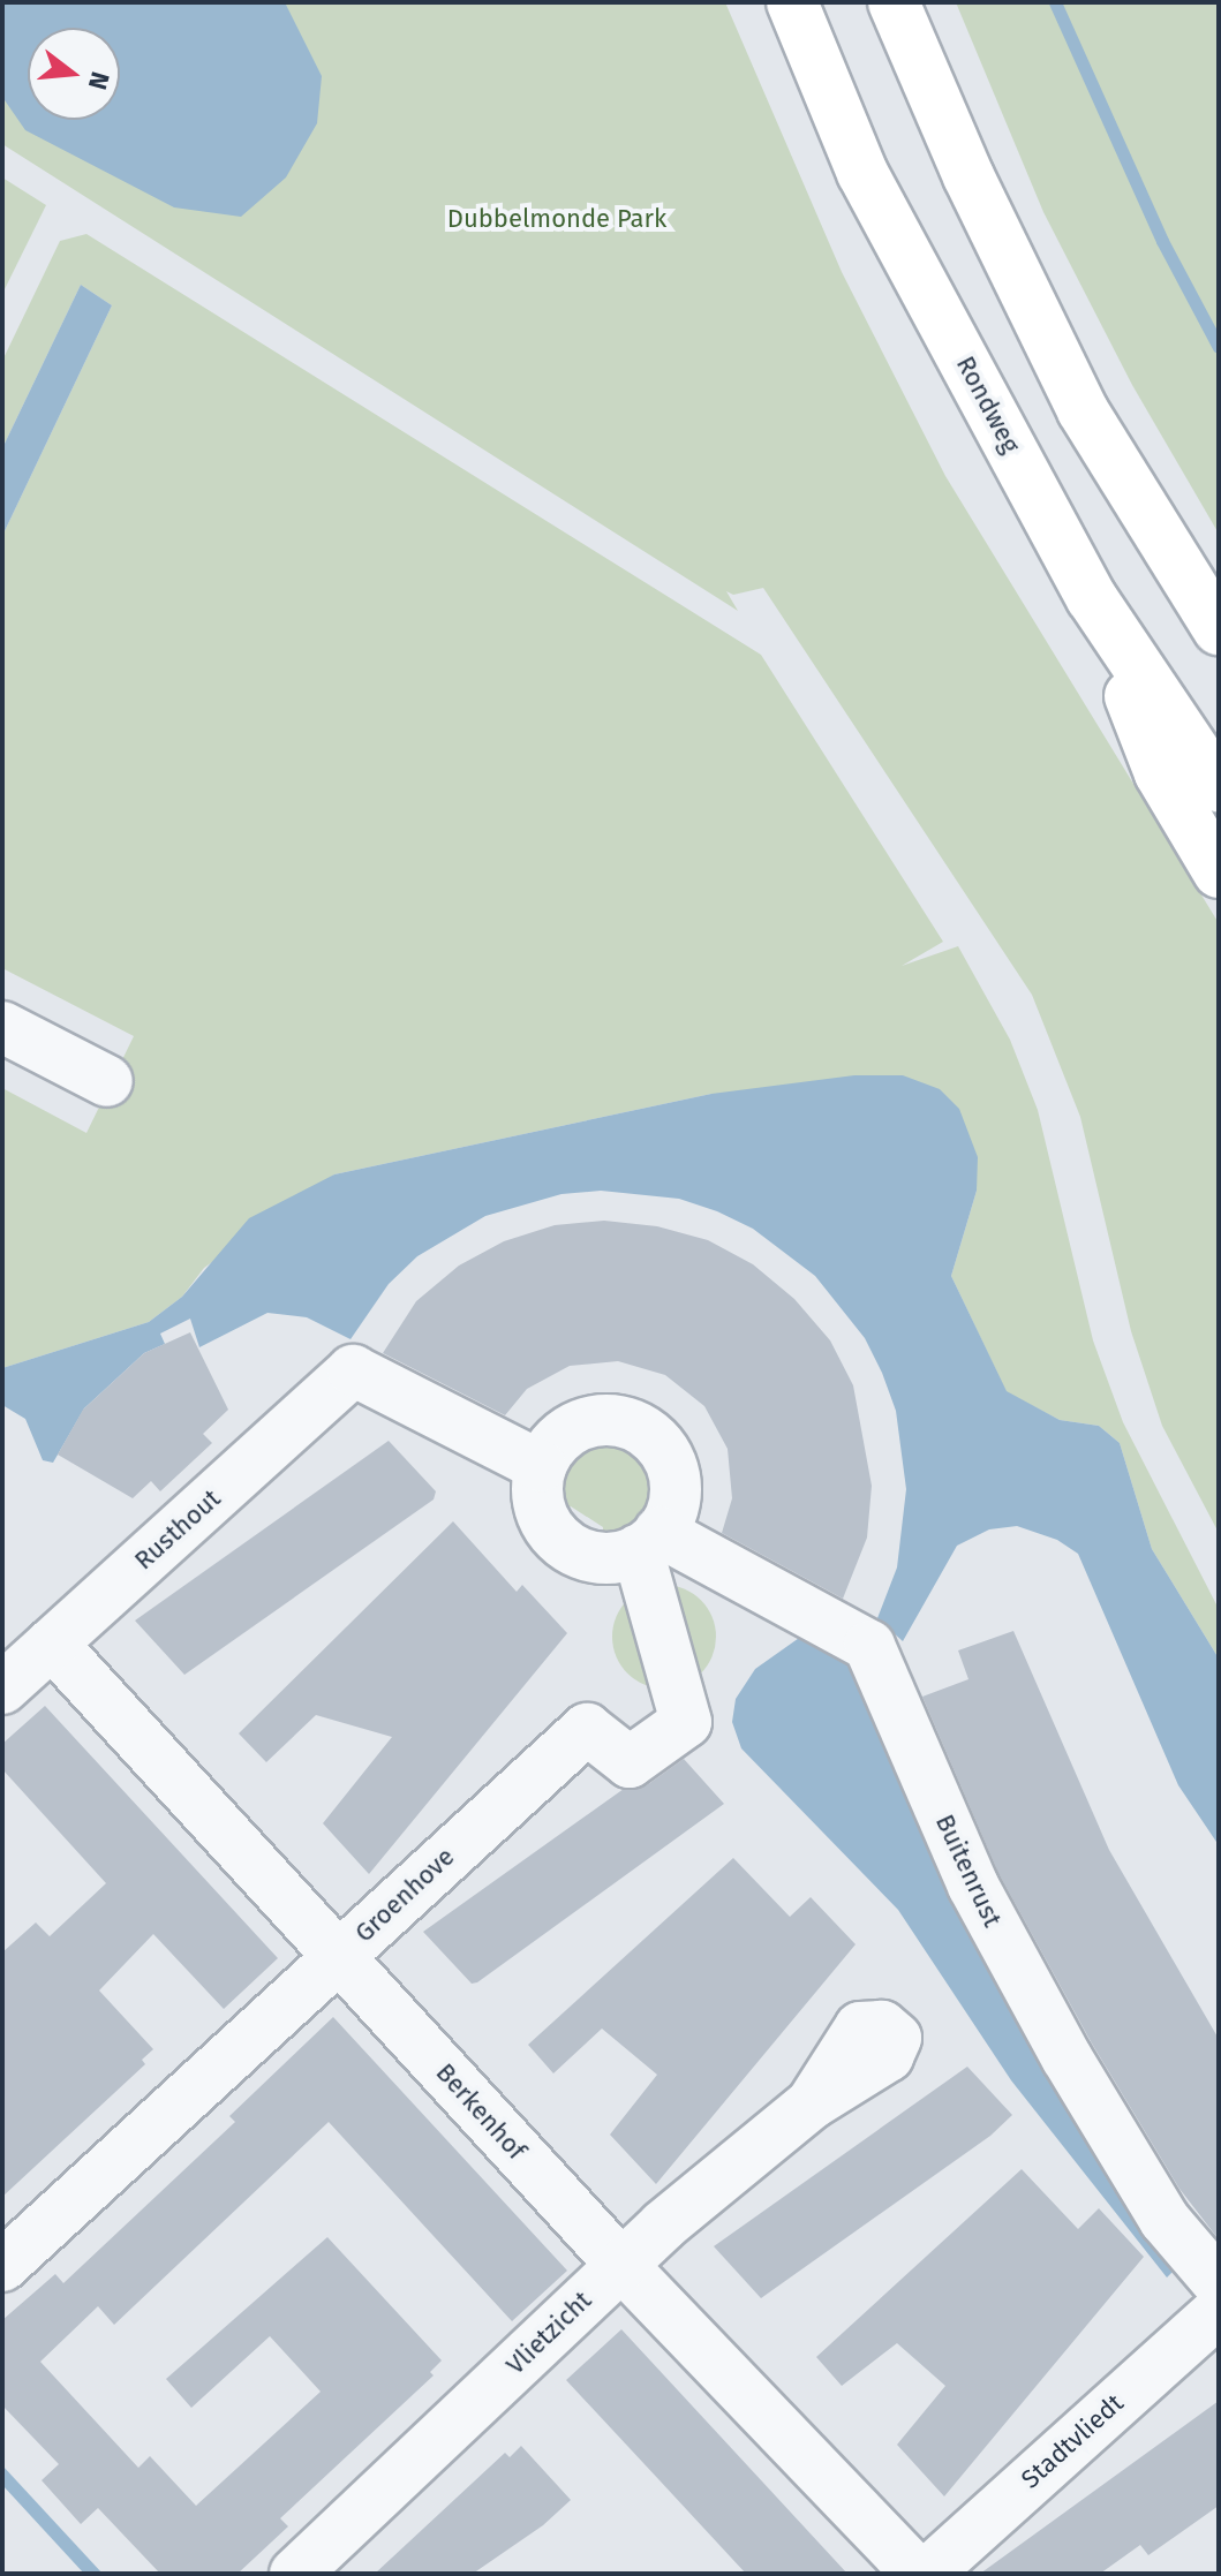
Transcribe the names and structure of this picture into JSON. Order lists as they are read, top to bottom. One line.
{"streets":{"highway":["Rondweg"],"street":["Rusthout","Buitenrust","Groenhove","Berkenhof","Vlietzicht","Stadtvliedt"]},"crossings":[["Rusthout","Buitenrust"],["Rusthout","Groenhove"],["Rusthout","Berkenhof"],["Buitenrust","Groenhove"],["Groenhove","Berkenhof"],["Berkenhof","Vlietzicht"]],"parks":["Dubbelmonde Park"],"north":"right"}
